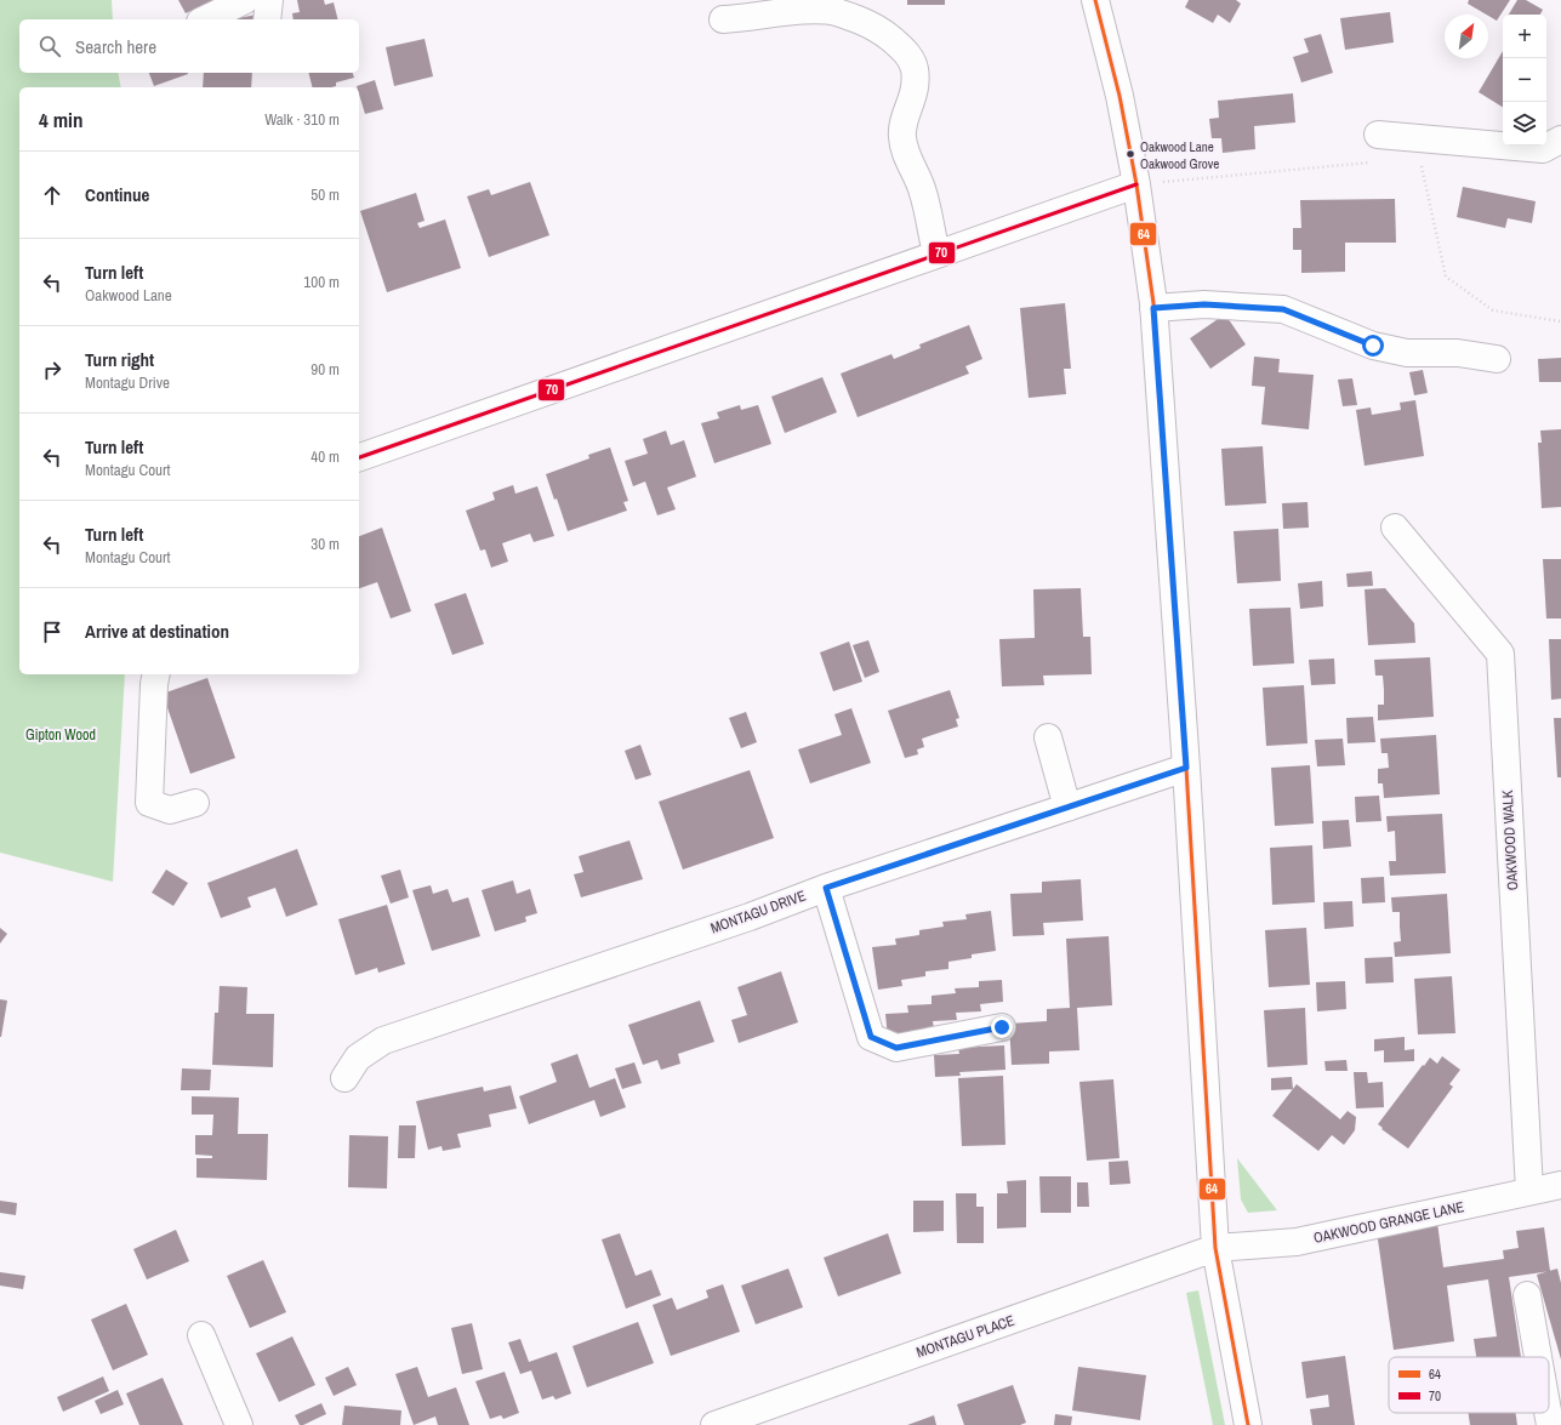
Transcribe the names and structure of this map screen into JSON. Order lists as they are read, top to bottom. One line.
{"streets":{"street":["OAKWOOD WALK","MONTAGU DRIVE","OAKWOOD GRANGE LANE","MONTAGU PLACE"]},"crossings":[["OAKWOOD WALK","OAKWOOD GRANGE LANE"],["OAKWOOD GRANGE LANE","MONTAGU PLACE"]],"parks":["Gipton Wood"],"places":["Oakwood Lane Oakwood Grove"],"lines":["transit line 64","transit line 70"],"legend":["64","70"],"north":"top right","page":{"map_buttons":["+","−"],"search":"Search here","heading":["4 min","Walk · 310 m"],"list":[["Continue","50 m"],["Turn left","Oakwood Lane","100 m"],["Turn right","Montagu Drive","90 m"],["Turn left","Montagu Court","40 m"],["Turn left","Montagu Court","30 m"],"Arrive at destination"]}}
